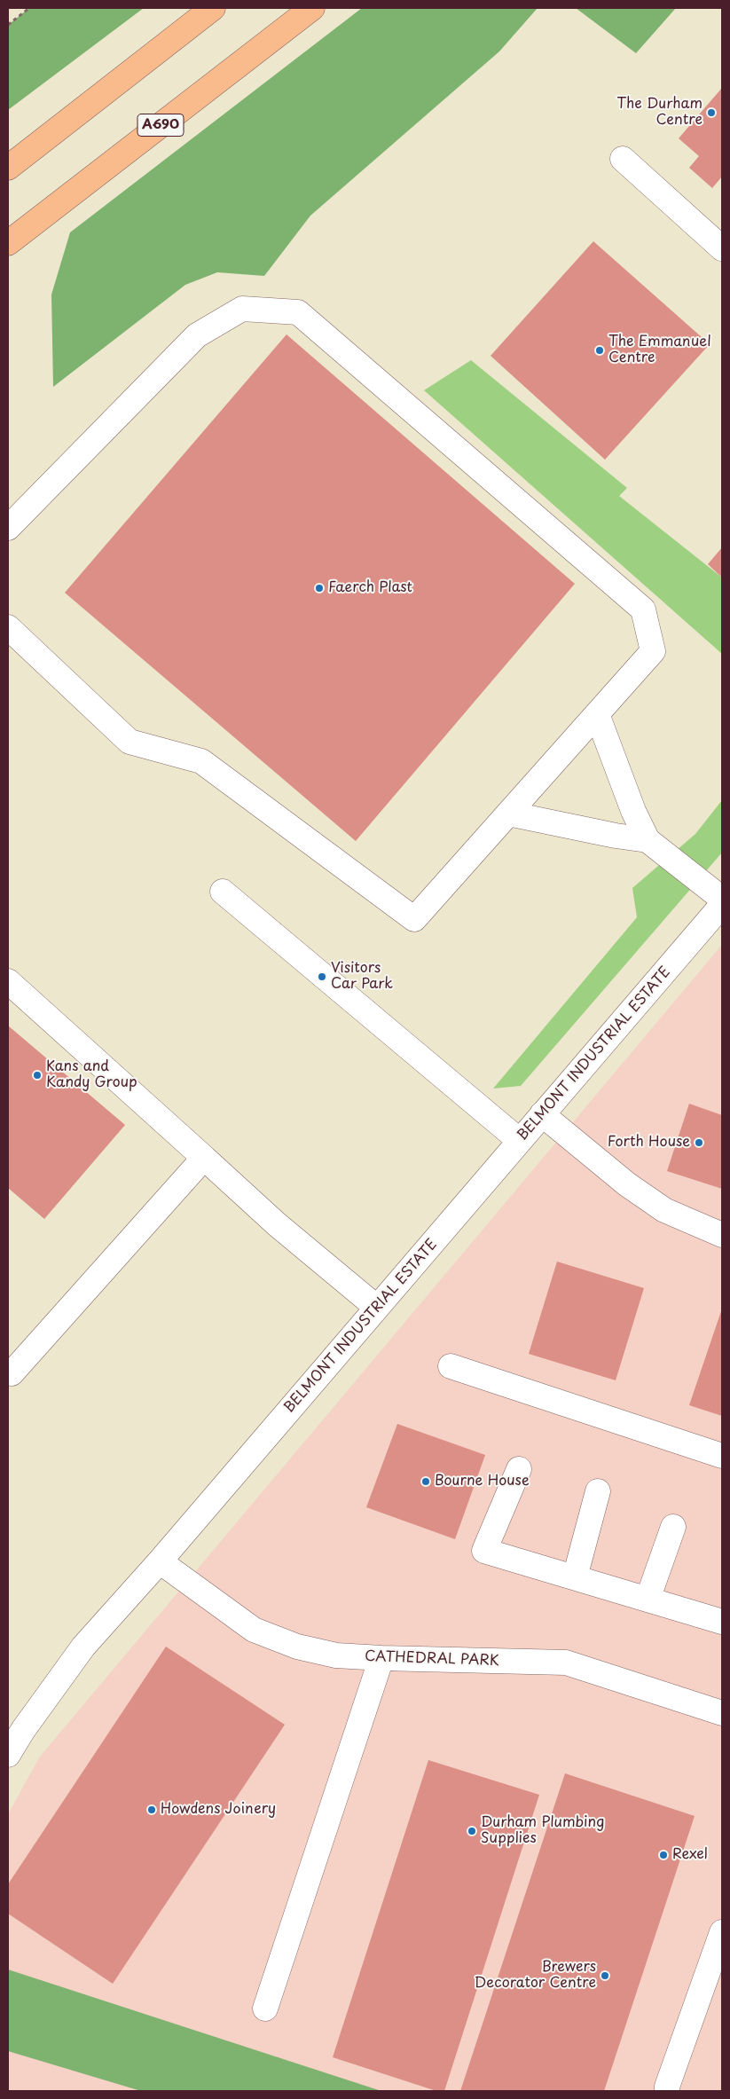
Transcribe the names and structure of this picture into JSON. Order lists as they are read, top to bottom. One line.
{"streets":{"highway":["A690"],"street":["BELMONT INDUSTRIAL ESTATE","CATHEDRAL PARK"]},"crossings":[["BELMONT INDUSTRIAL ESTATE","CATHEDRAL PARK"]],"places":["The Durham Centre","The Emmanuel Centre","Faerch Plast","Visitors Car Park","Kans and Kandy Group","Forth House","Bourne House","Howdens Joinery","Durham Plumbing Supplies","Rexel","Brewers Decorator Centre"]}
